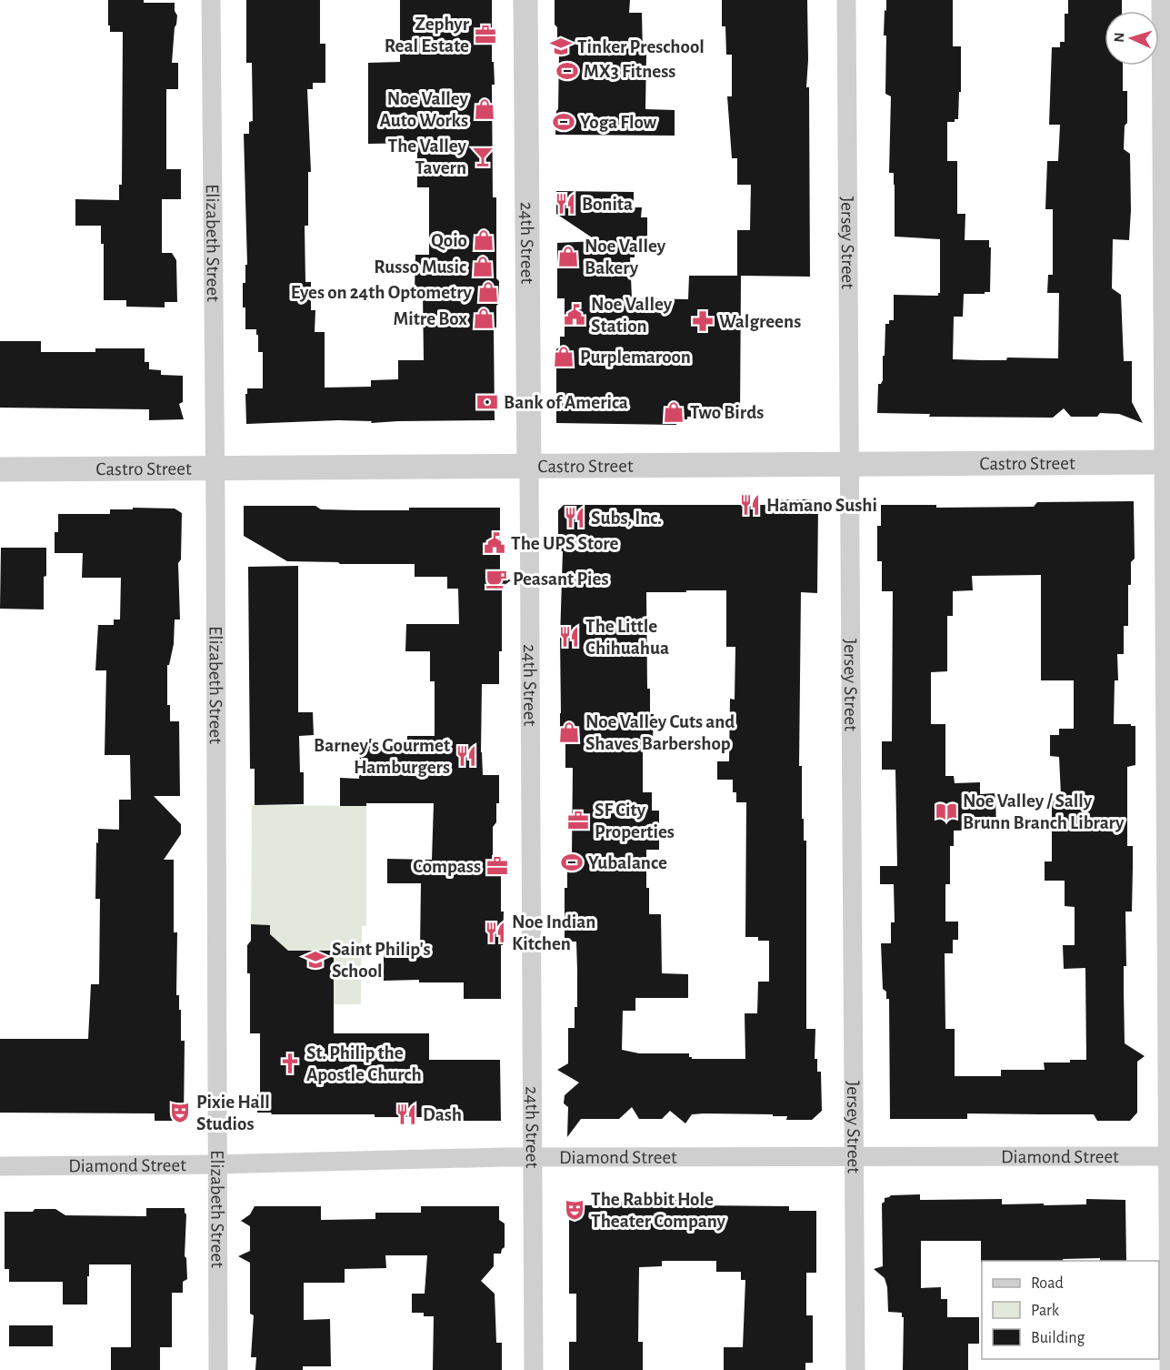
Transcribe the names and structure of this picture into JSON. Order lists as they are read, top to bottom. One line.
{"streets":{"street":["Elizabeth Street","24th Street","Jersey Street","Castro Street","Diamond Street"]},"crossings":[["Elizabeth Street","Castro Street"],["Elizabeth Street","Diamond Street"],["24th Street","Castro Street"],["24th Street","Diamond Street"],["Jersey Street","Castro Street"],["Jersey Street","Diamond Street"]],"places":{"office":["Zephyr Real Estate","SF City Properties","Compass"],"school or university":["Tinker Preschool","Saint Philip's School"],"sports":["MX3 Fitness","Yoga Flow","Yubalance"],"shop":["Noe Valley Auto Works","Qoio","Noe Valley Bakery","Russo Music","Eyes on 24th Optometry","Mitre Box","Purplemaroon","Two Birds","Noe Valley Cuts and Shaves Barbershop"],"bar":["The Valley Tavern"],"restaurant":["Bonita","Hamano Sushi","Subs, Inc.","The Little Chihuahua","Barney's Gourmet Hamburgers","Noe Indian Kitchen","Dash"],"public building":["Noe Valley Station","The UPS Store"],"pharmacy":["Walgreens"],"bank":["Bank of America"],"cafe":["Peasant Pies"],"library":["Noe Valley / Sally Brunn Branch Library"],"church":["St. Philip the Apostle Church"],"theatre":["Pixie Hall Studios","The Rabbit Hole Theater Company"]},"legend":["Road","Park","Building"],"north":"left"}
